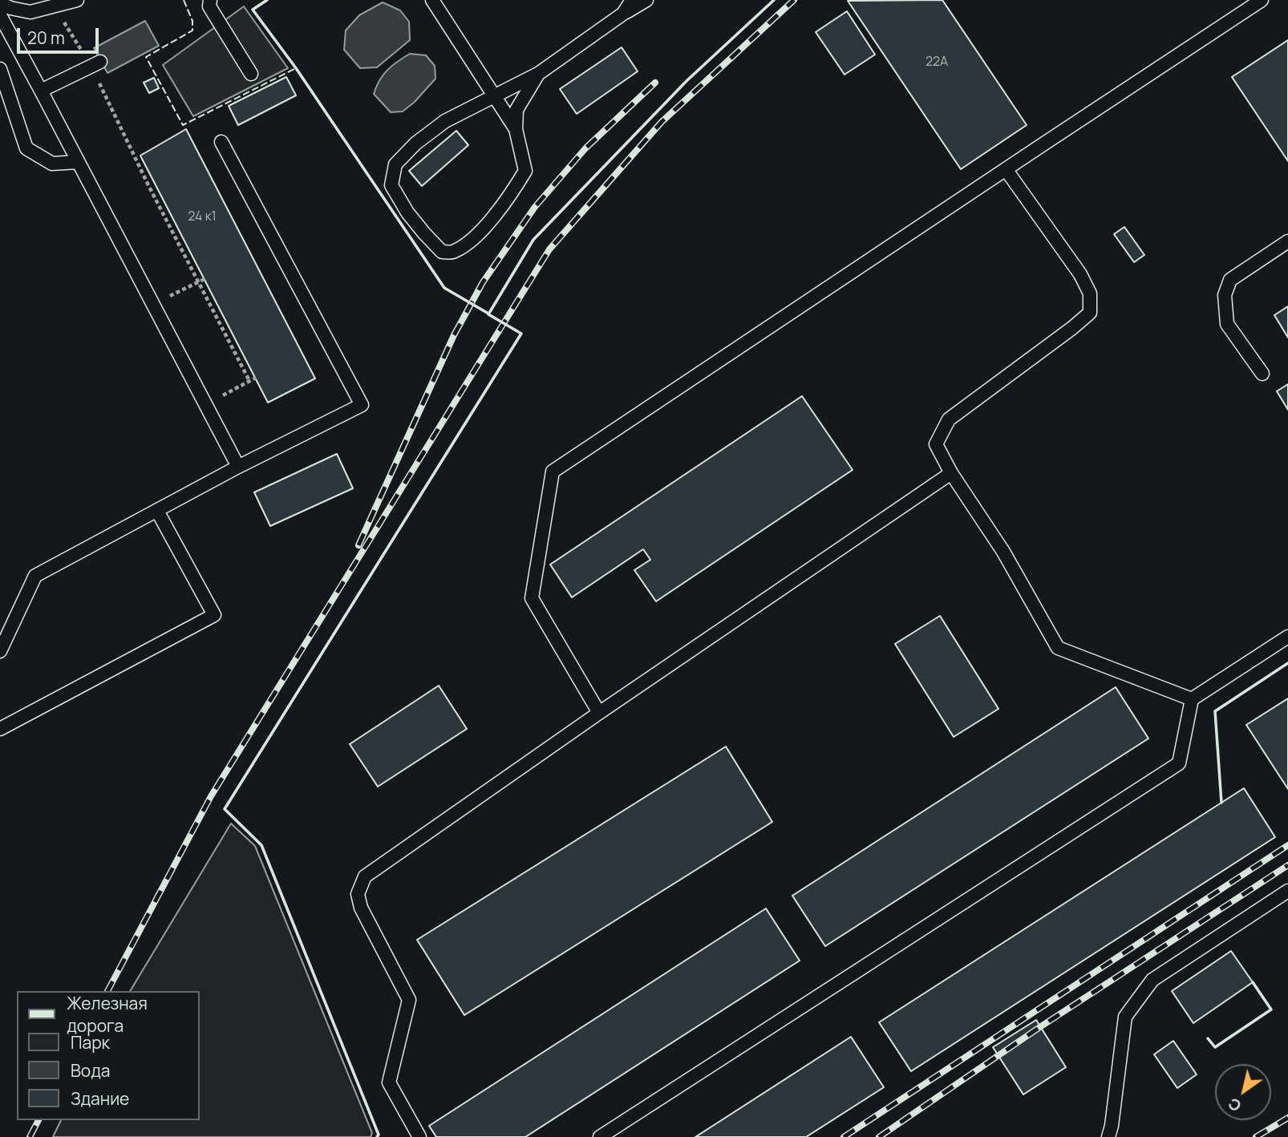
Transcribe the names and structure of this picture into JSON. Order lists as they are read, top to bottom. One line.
{"house_numbers":["22А","24 к1"],"legend":["Железная дорога","Парк","Вода","Здание"],"scale_bar":"20 m","north":"bottom left"}
